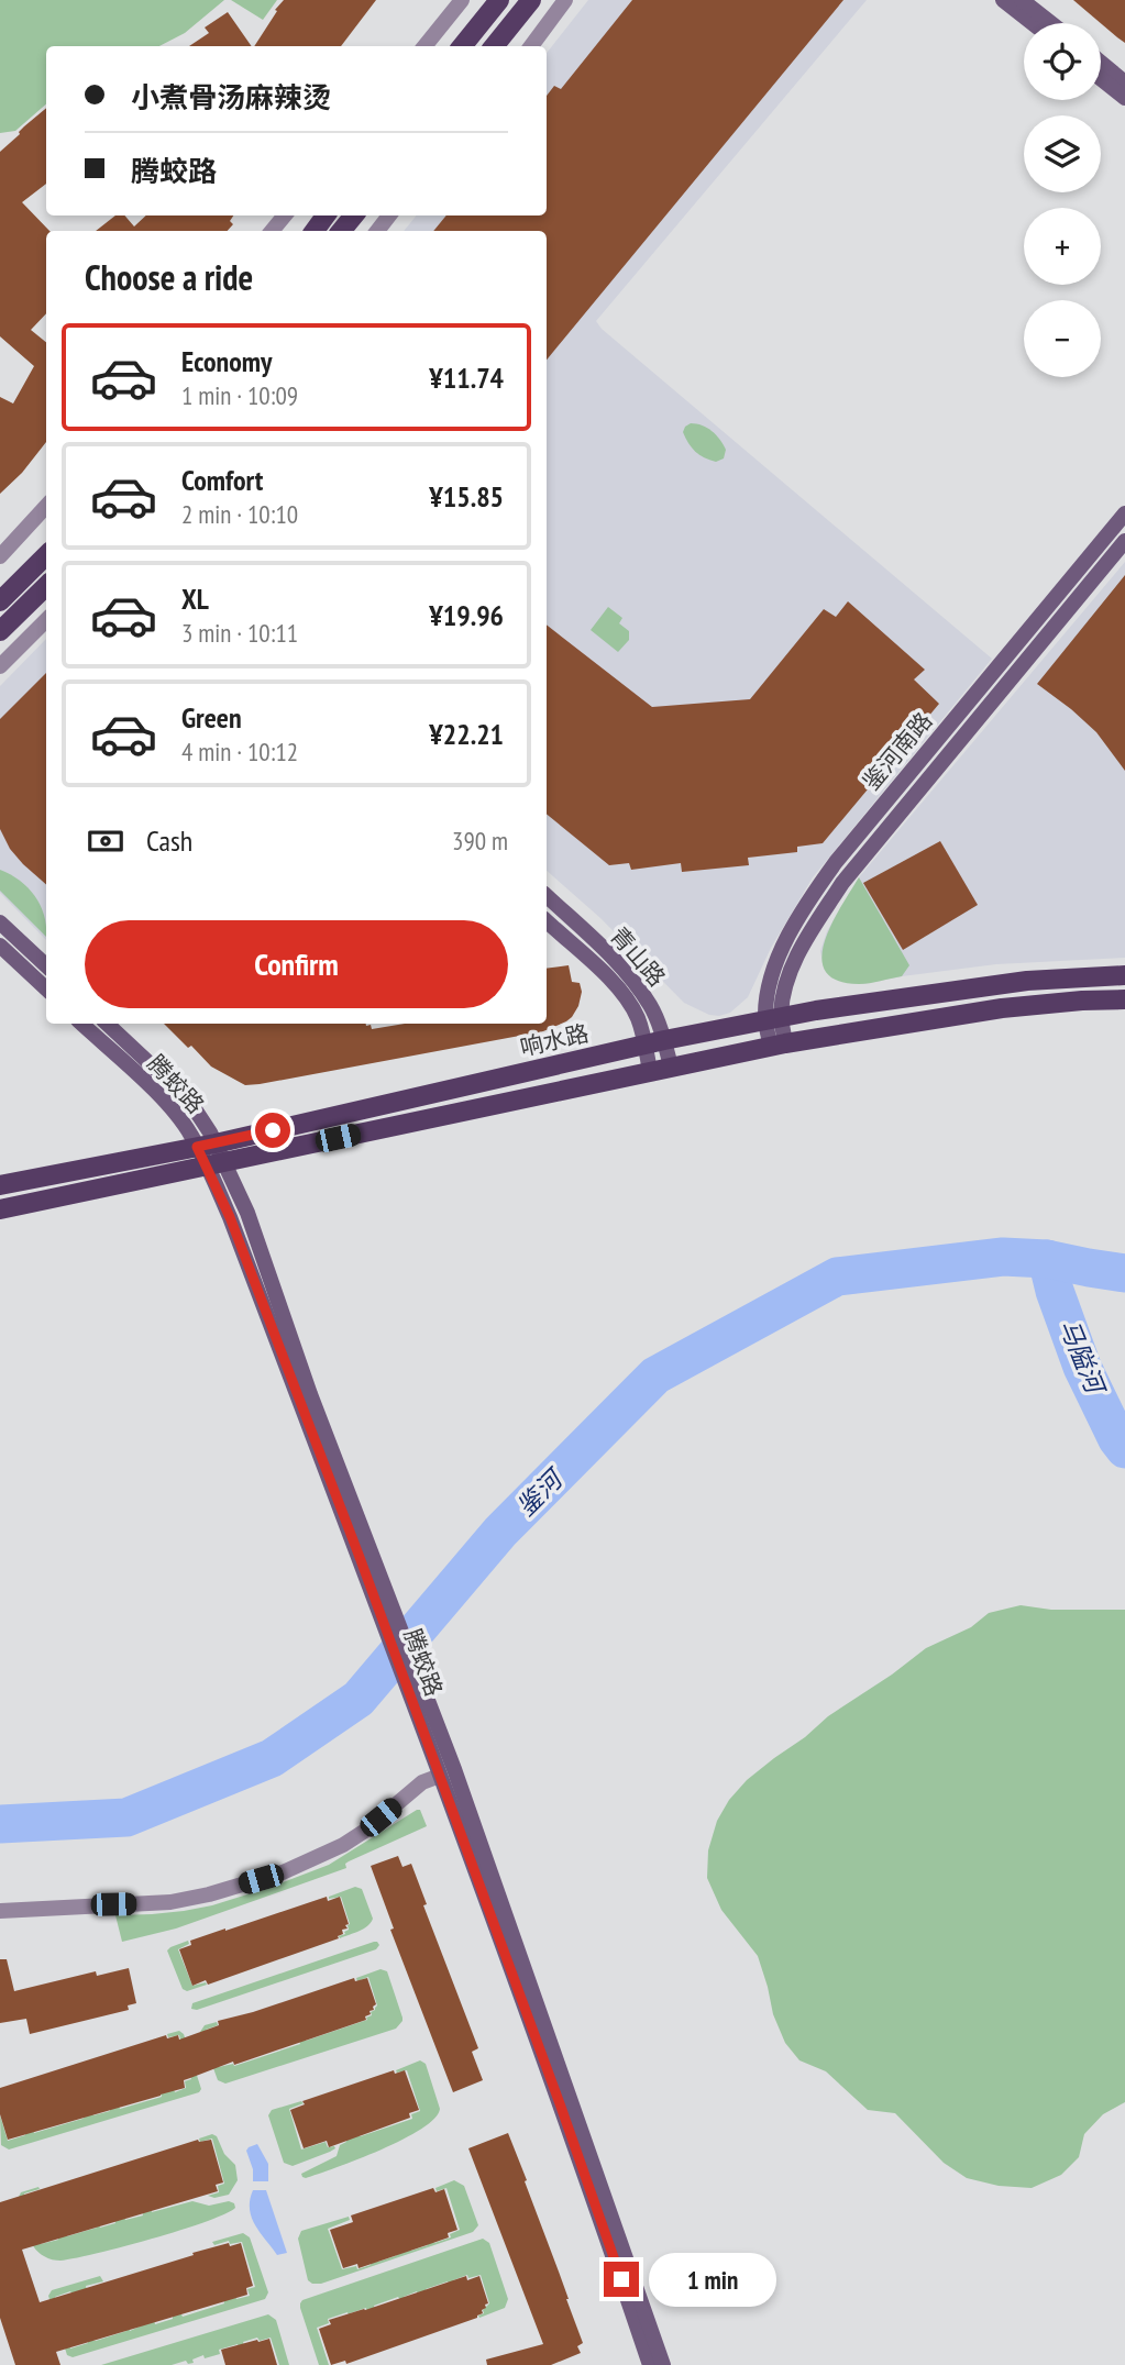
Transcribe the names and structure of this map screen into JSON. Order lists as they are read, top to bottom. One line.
{"streets":{"main road":["鉴河南路","青山路","响水路","腾蛟路"]},"crossings":[["鉴河南路","响水路"],["青山路","响水路"],["响水路","腾蛟路"]],"water":["马隘河","鉴河"],"page":{"map_buttons":["+","−"],"banner":["小煮骨汤麻辣烫","腾蛟路"],"heading":"Choose a ride","list":[{"name":"Economy","note":"1 min · 10:09","value":"¥11.74"},{"name":"Comfort","note":"2 min · 10:10","value":"¥15.85"},{"name":"XL","note":"3 min · 10:11","value":"¥19.96"},{"name":"Green","note":"4 min · 10:12","value":"¥22.21"}],"pay":["Cash","390 m"],"buttons":"Confirm","bubble":"1 min"}}
